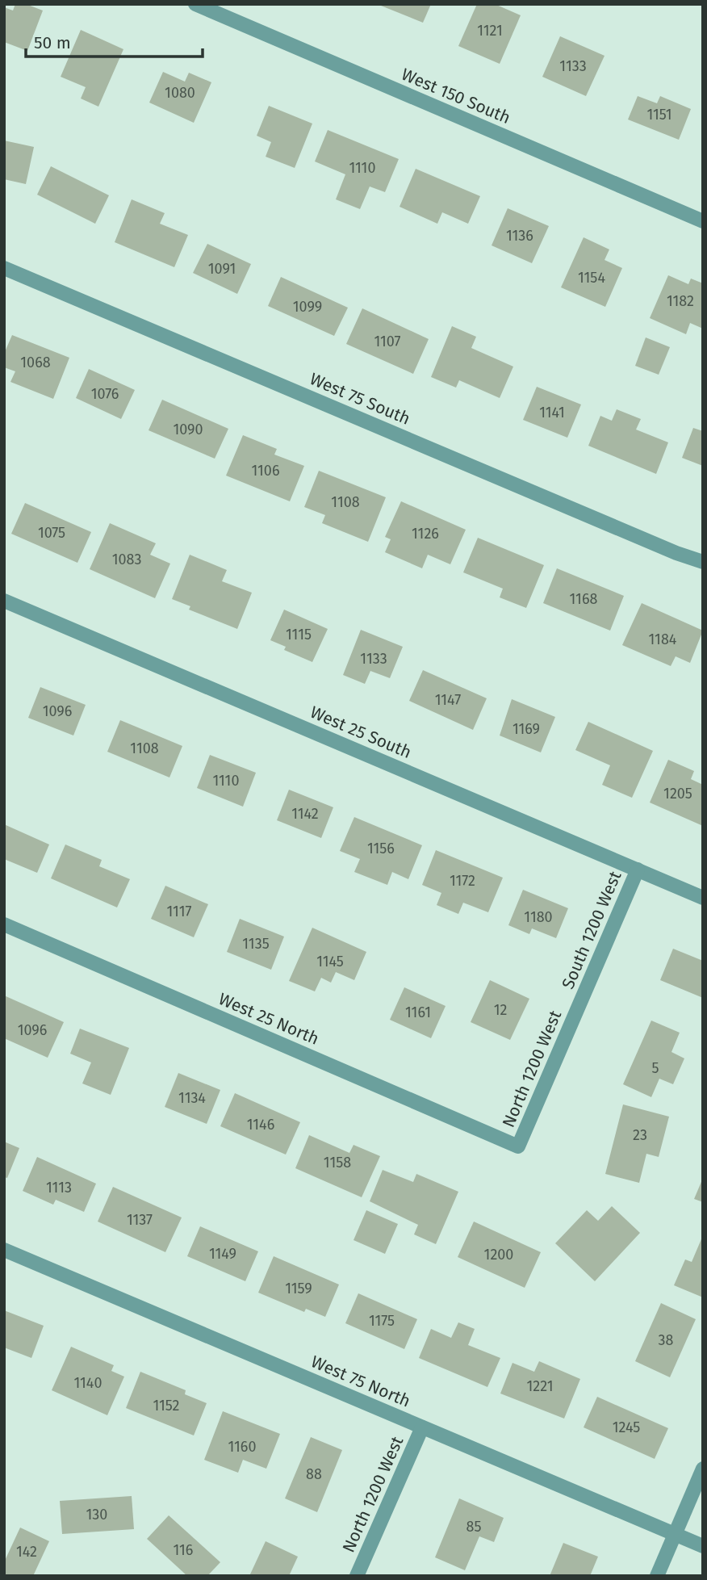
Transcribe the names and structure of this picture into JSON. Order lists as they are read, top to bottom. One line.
{"streets":{"street":["West 150 South","West 75 South","West 25 South","South 1200 West","West 25 North","North 1200 West","West 75 North"]},"crossings":[["West 25 South","South 1200 West"],["South 1200 West","North 1200 West"],["West 25 North","North 1200 West"],["North 1200 West","West 75 North"]],"house_numbers":["1121","1133","1080","1151","1110","1136","1091","1154","1182","1099","1107","1068","1076","1141","1090","1106","1108","1075","1126","1083","1168","1115","1184","1133","1147","1096","1169","1108","1110","1205","1142","1156","1172","1117","1180","1135","1145","12","1161","1096","5","1134","1146","23","1158","1113","1137","1149","1200","1159","1175","38","1140","1221","1152","1245","1160","88","130","85","116","142"],"scale_bar":"50 m"}
